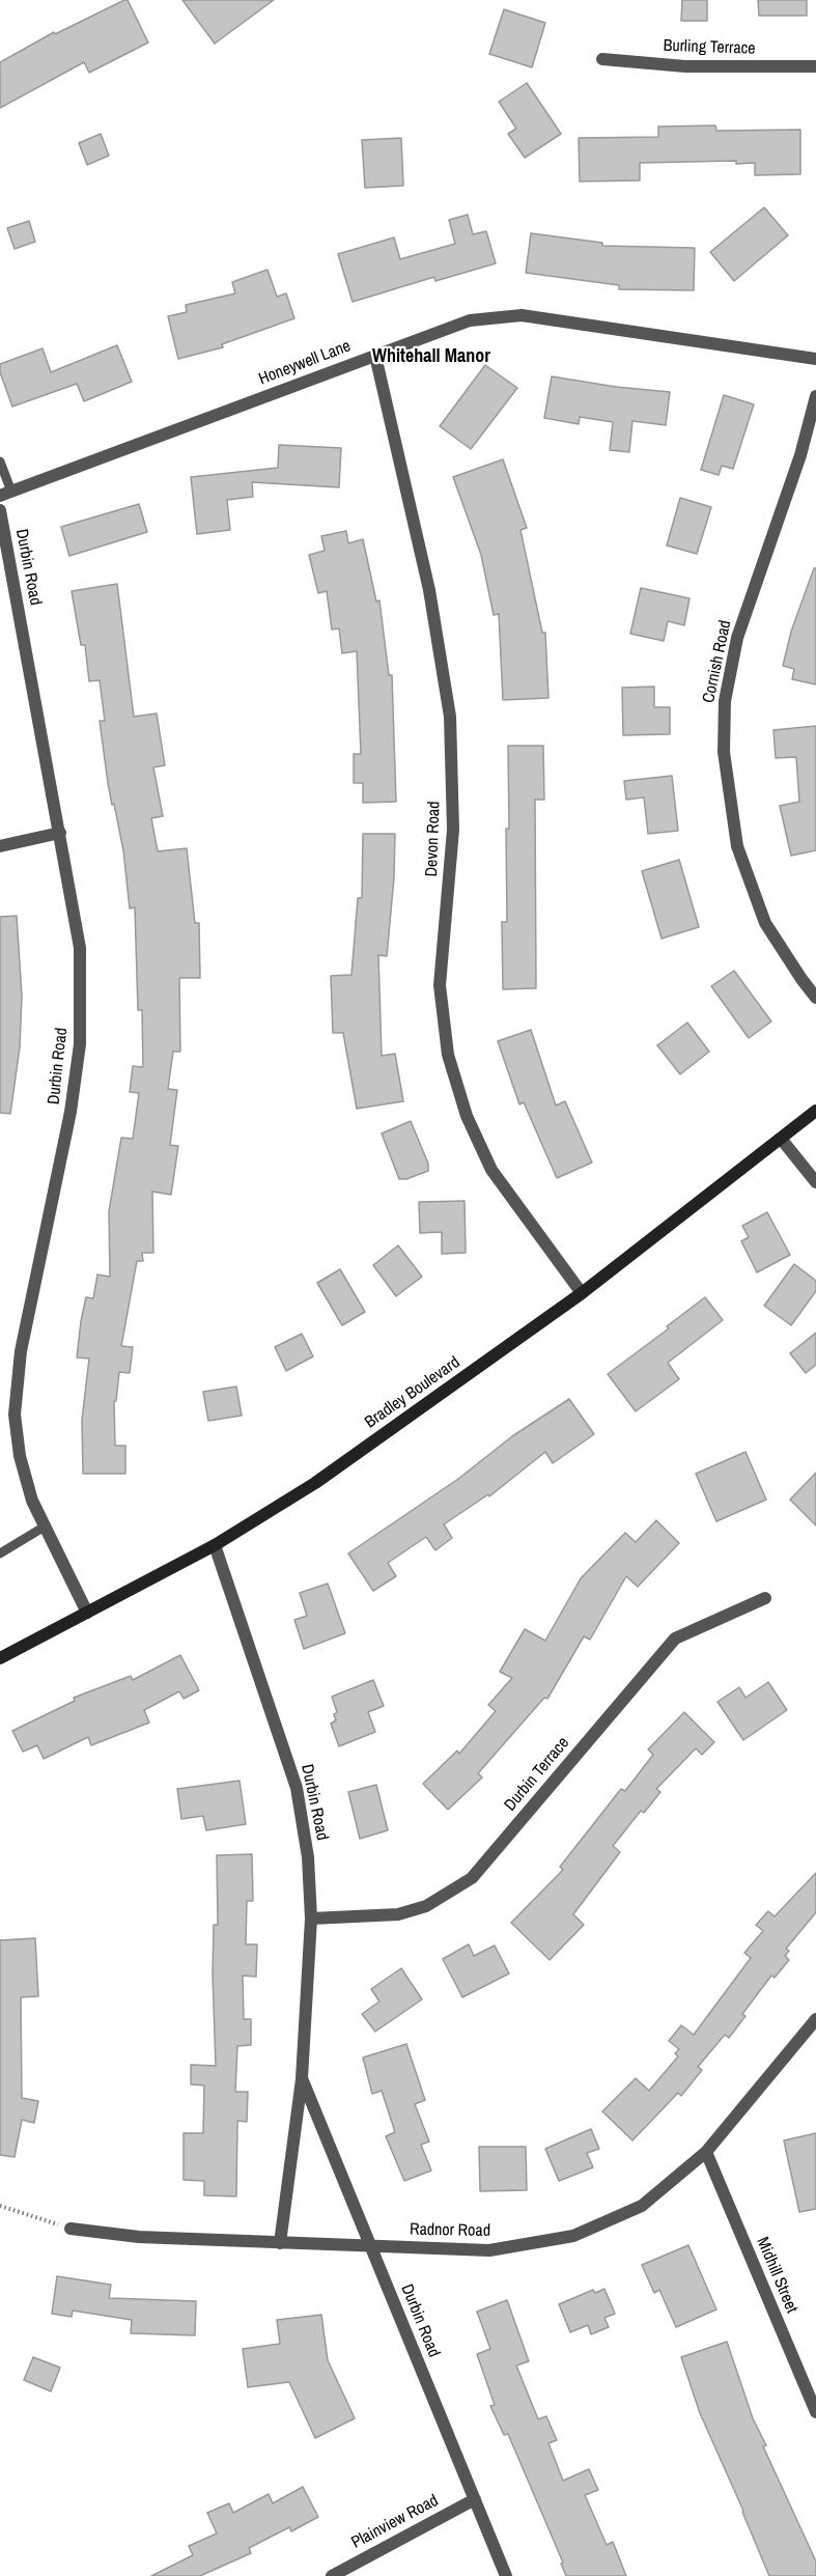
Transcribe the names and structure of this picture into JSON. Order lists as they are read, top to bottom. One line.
{"streets":{"main road":["Bradley Boulevard"],"street":["Burling Terrace","Honeywell Lane","Durbin Road","Cornish Road","Devon Road","Durbin Terrace","Radnor Road","Midhill Street","Plainview Road"]},"crossings":[["Honeywell Lane","Devon Road"],["Durbin Road","Bradley Boulevard"],["Durbin Road","Durbin Terrace"],["Durbin Road","Radnor Road"],["Durbin Road","Plainview Road"],["Devon Road","Bradley Boulevard"],["Radnor Road","Midhill Street"]],"districts":["Whitehall Manor"]}
